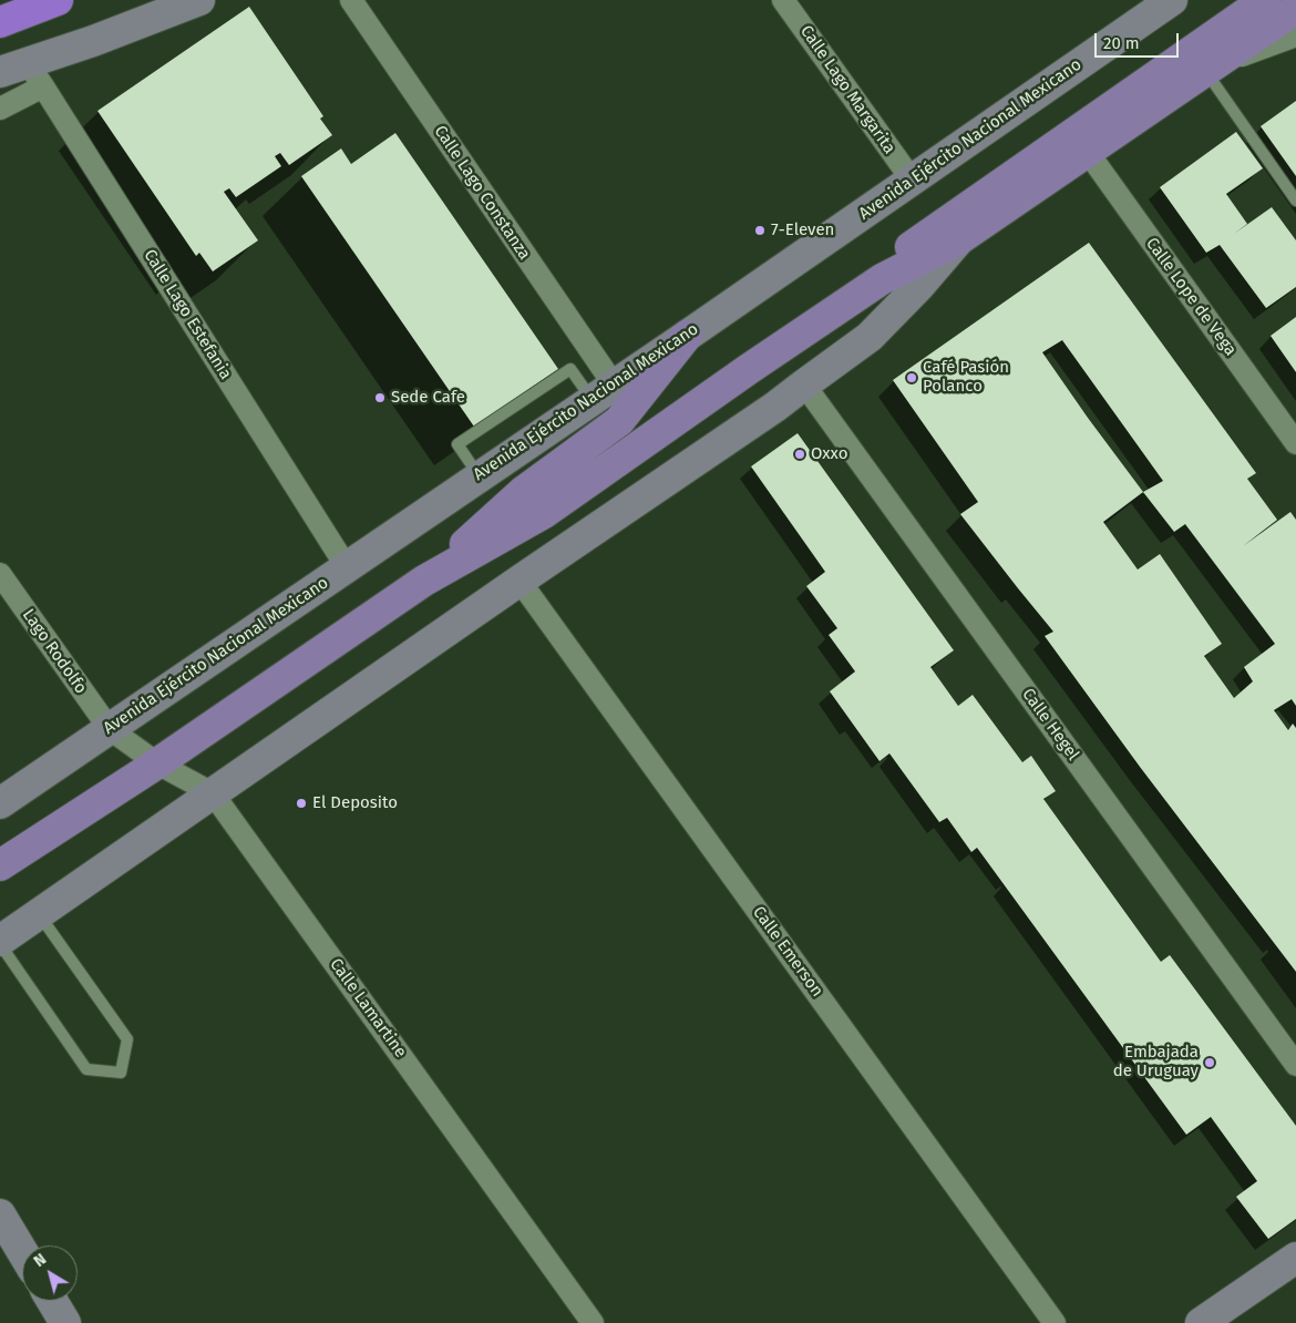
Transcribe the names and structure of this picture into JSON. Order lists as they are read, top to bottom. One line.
{"streets":{"main road":["Avenida Ejército Nacional Mexicano"],"street":["Calle Lago Margarita","Calle Lago Constanza","Calle Lope de Vega","Calle Lago Estefania","Lago Rodolfo","Calle Hegel","Calle Emerson","Calle Lamartine"]},"crossings":[["Calle Lago Margarita","Avenida Ejército Nacional Mexicano"],["Avenida Ejército Nacional Mexicano","Calle Lago Constanza"],["Avenida Ejército Nacional Mexicano","Calle Lago Estefania"],["Avenida Ejército Nacional Mexicano","Lago Rodolfo"],["Avenida Ejército Nacional Mexicano","Calle Lamartine"],["Lago Rodolfo","Calle Lamartine"]],"places":["7-Eleven","Café Pasión Polanco","Sede Cafe","Oxxo","El Deposito","Embajada de Uruguay"],"scale_bar":"20 m","north":"top left"}
